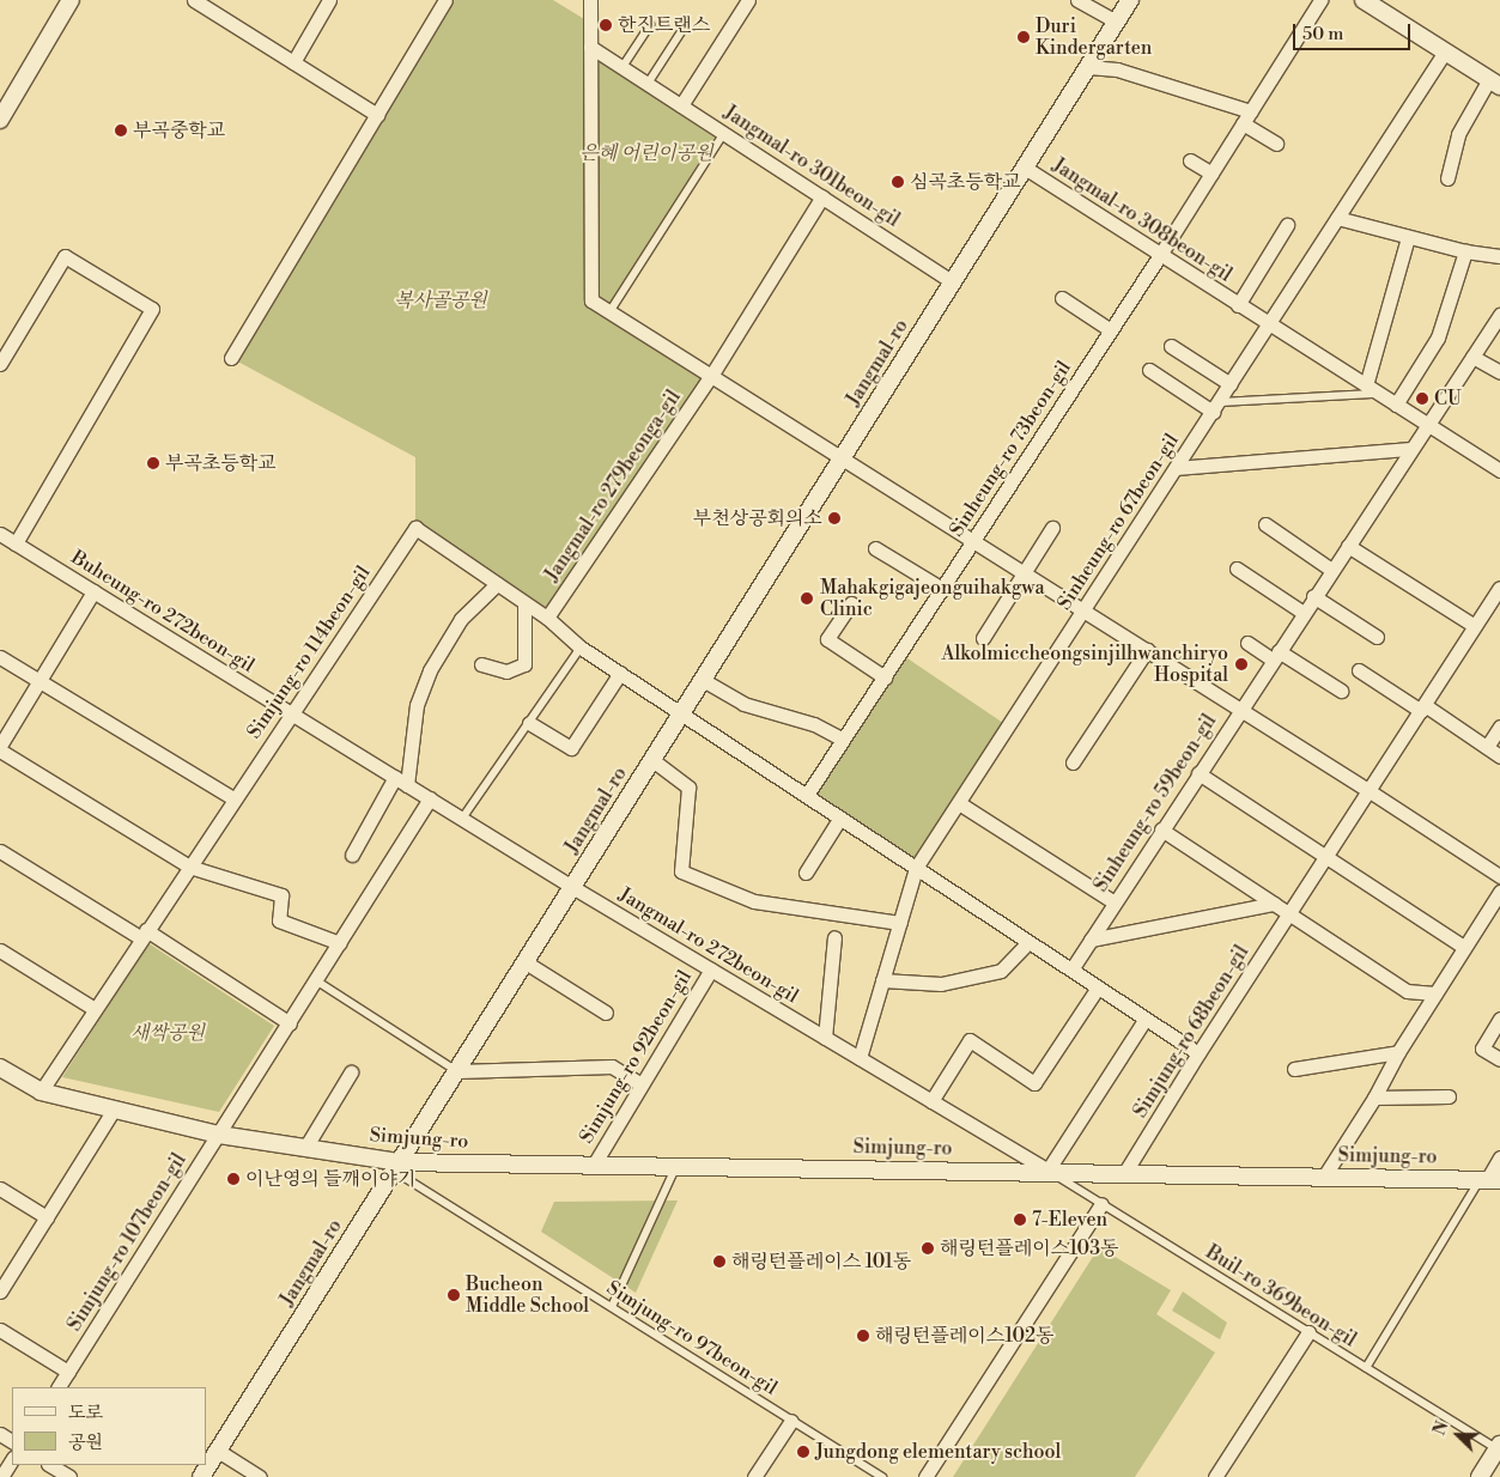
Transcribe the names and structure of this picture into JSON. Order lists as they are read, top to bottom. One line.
{"streets":{"street":["Jangmal-ro 301beon-gil","Jangmal-ro 308beon-gil","Jangmal-ro","Sinheung-ro 73beon-gil","Jangmal-ro 279beonga-gil","Sinheung-ro 67beon-gil","Buheung-ro 272beon-gil","Simjung-ro 114beon-gil","Sinheung-ro 59beon-gil","Jangmal-ro 272beon-gil","Simjung-ro 68beon-gil","Simjung-ro 92beon-gil","Simjung-ro","Simjung-ro 107beon-gil"],"lane":["Buil-ro 369beon-gil","Simjung-ro 97beon-gil"]},"crossings":[["Jangmal-ro 301beon-gil","Jangmal-ro"],["Jangmal-ro 301beon-gil","Jangmal-ro 279beonga-gil"],["Jangmal-ro 308beon-gil","Jangmal-ro"],["Jangmal-ro 308beon-gil","Sinheung-ro 73beon-gil"],["Jangmal-ro 308beon-gil","Sinheung-ro 67beon-gil"],["Jangmal-ro 308beon-gil","Sinheung-ro 59beon-gil"],["Jangmal-ro","Jangmal-ro 272beon-gil"],["Jangmal-ro","Simjung-ro"],["Jangmal-ro","Simjung-ro 97beon-gil"],["Sinheung-ro 67beon-gil","Jangmal-ro 272beon-gil"],["Buheung-ro 272beon-gil","Simjung-ro 114beon-gil"],["Buheung-ro 272beon-gil","Jangmal-ro 272beon-gil"],["Buheung-ro 272beon-gil","Simjung-ro 107beon-gil"],["Simjung-ro 114beon-gil","Simjung-ro"],["Jangmal-ro 272beon-gil","Simjung-ro 92beon-gil"],["Jangmal-ro 272beon-gil","Simjung-ro"],["Jangmal-ro 272beon-gil","Simjung-ro 107beon-gil"],["Jangmal-ro 272beon-gil","Buil-ro 369beon-gil"],["Simjung-ro 68beon-gil","Simjung-ro"],["Simjung-ro 92beon-gil","Simjung-ro"],["Simjung-ro","Simjung-ro 107beon-gil"],["Simjung-ro","Buil-ro 369beon-gil"],["Simjung-ro","Simjung-ro 97beon-gil"]],"parks":["은혜 어린이공원","복사골공원","새싹공원"],"places":["한진트랜스","Duri Kindergarten","부곡중학교","심곡초등학교","CU","부곡초등학교","부천상공회의소","Mahakgigajeonguihakgwa Clinic","Alkolmiccheongsinjilhwanchiryo Hospital","이난영의 들깨이야기","7-Eleven","해링턴플레이스103동","해링턴플레이스 101동","Bucheon Middle School","해링턴플레이스102동","Jungdong elementary school"],"legend":["도로","공원"],"scale_bar":"50 m","north":"left"}
